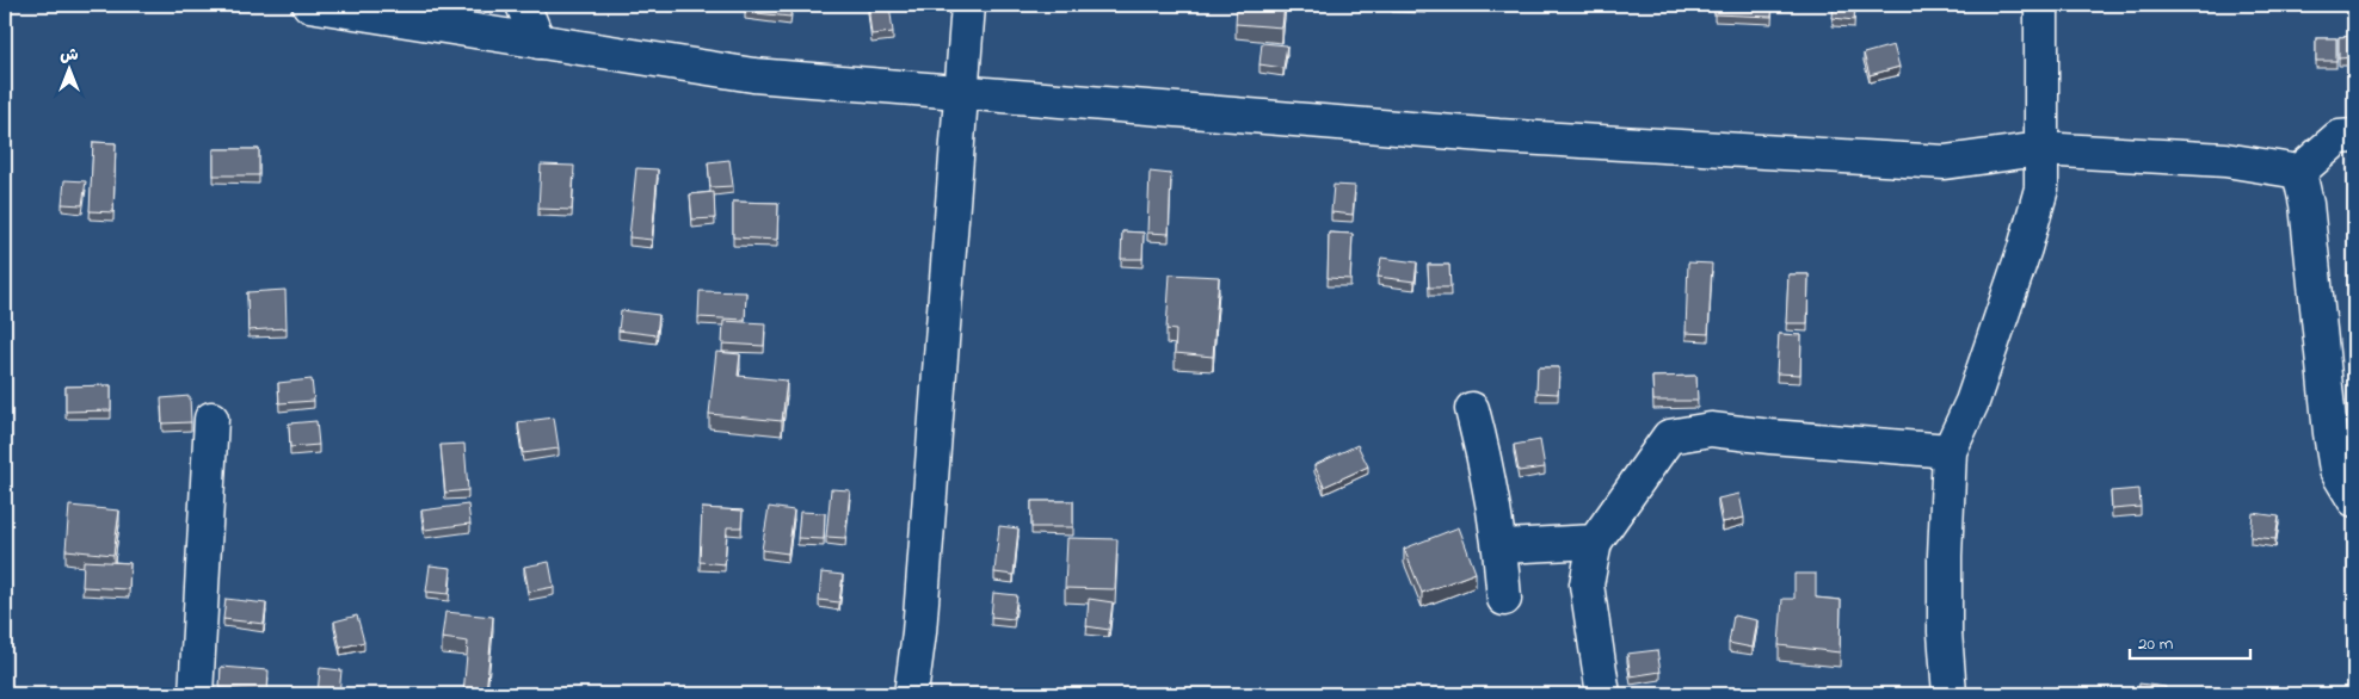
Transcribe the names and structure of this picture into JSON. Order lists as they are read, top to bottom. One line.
{"scale_bar":"20 m","north":"top"}
